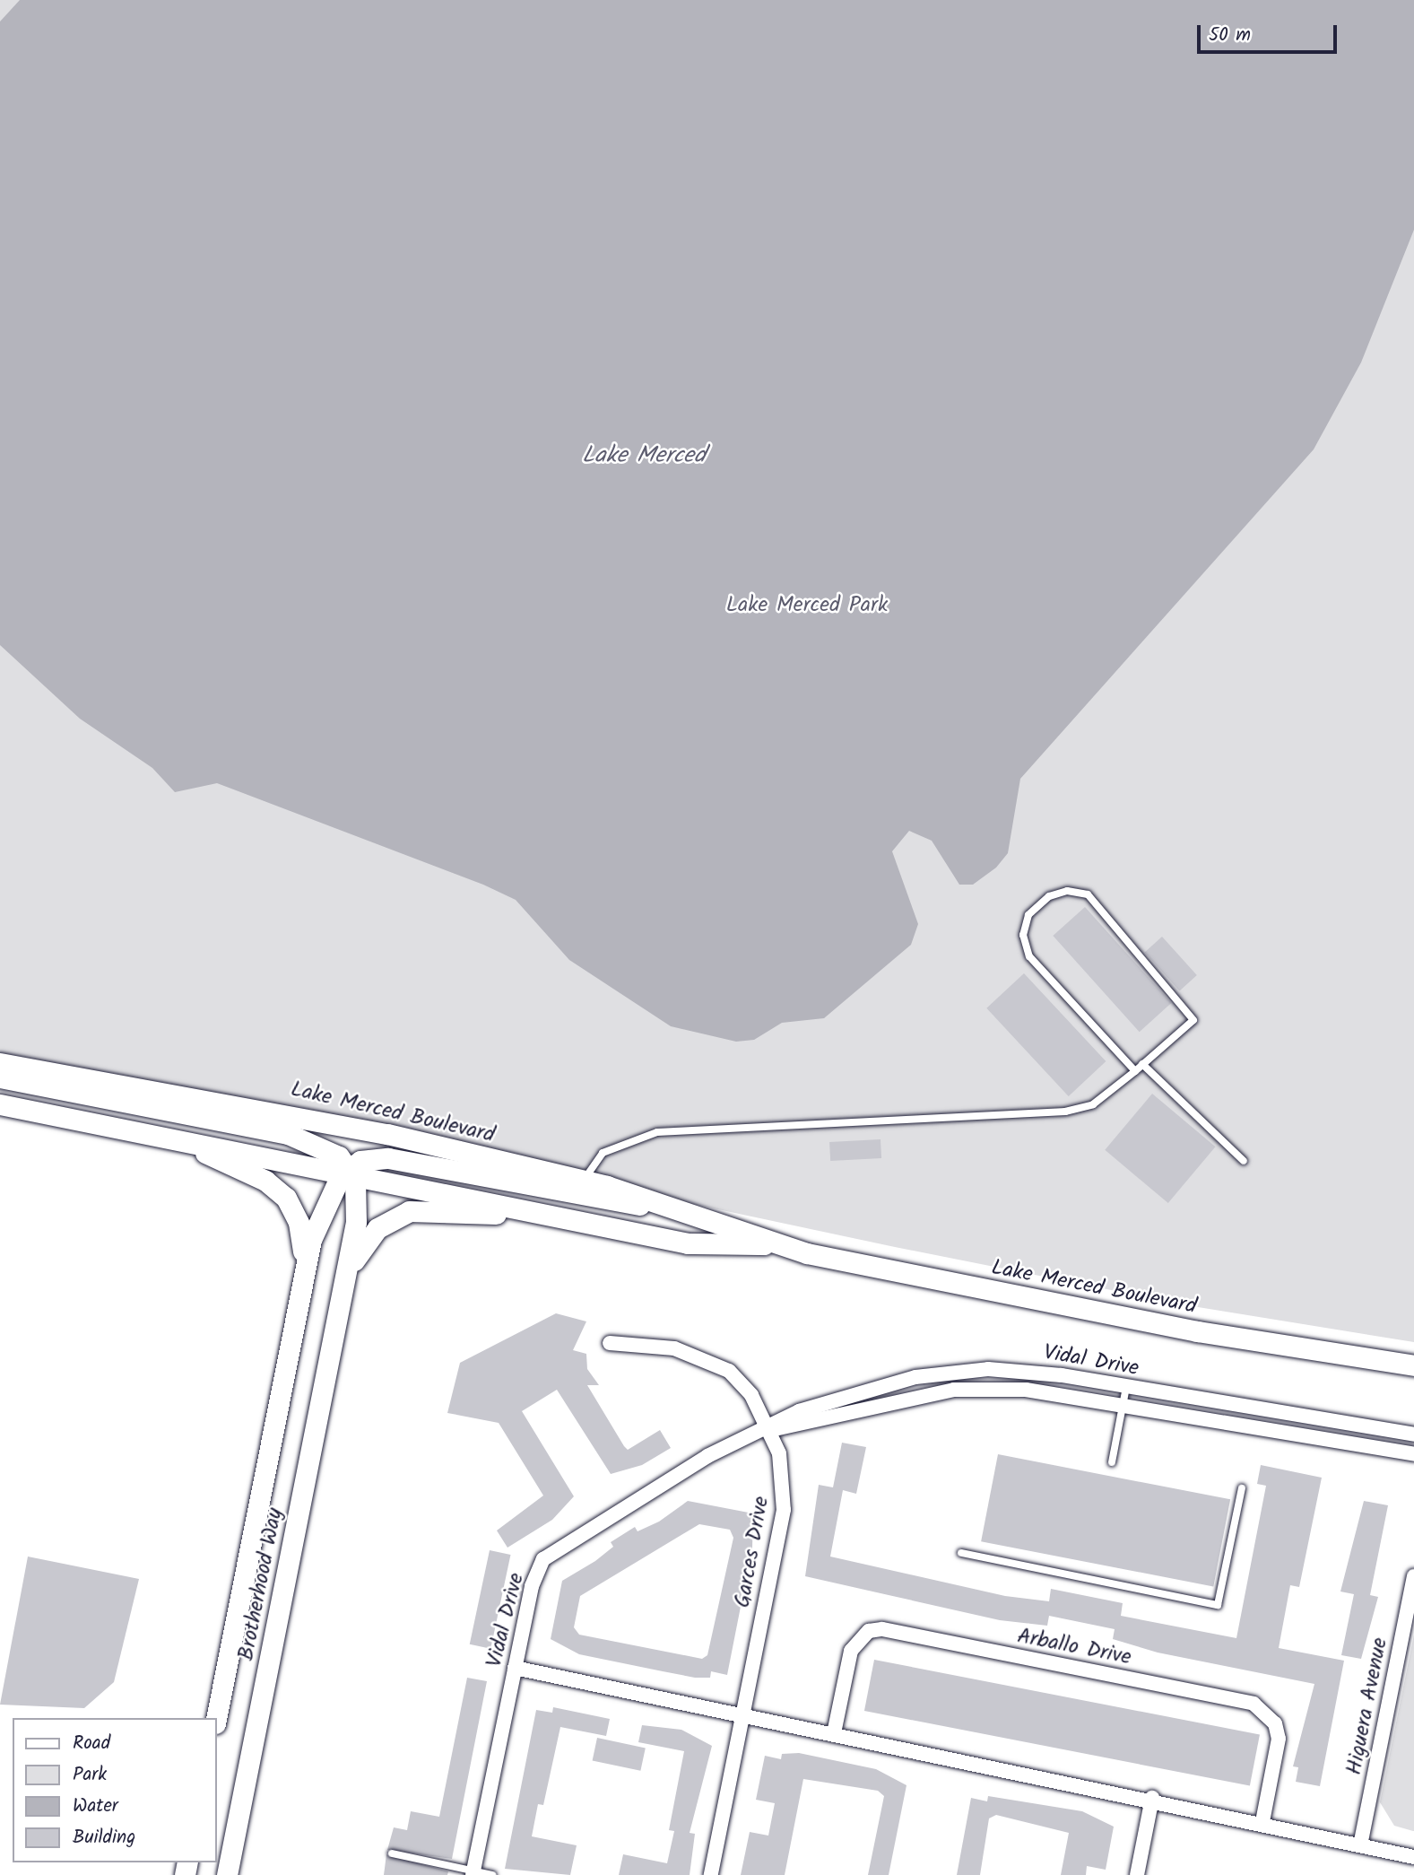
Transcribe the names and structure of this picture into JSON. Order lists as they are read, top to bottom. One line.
{"streets":{"main road":["Lake Merced Boulevard","Brotherhood Way"],"street":["Vidal Drive","Garces Drive","Arballo Drive","Higuera Avenue"]},"crossings":[["Vidal Drive","Garces Drive"]],"water":["Lake Merced"],"parks":["Lake Merced Park"],"legend":["Road","Park","Water","Building"],"scale_bar":"50 m"}
